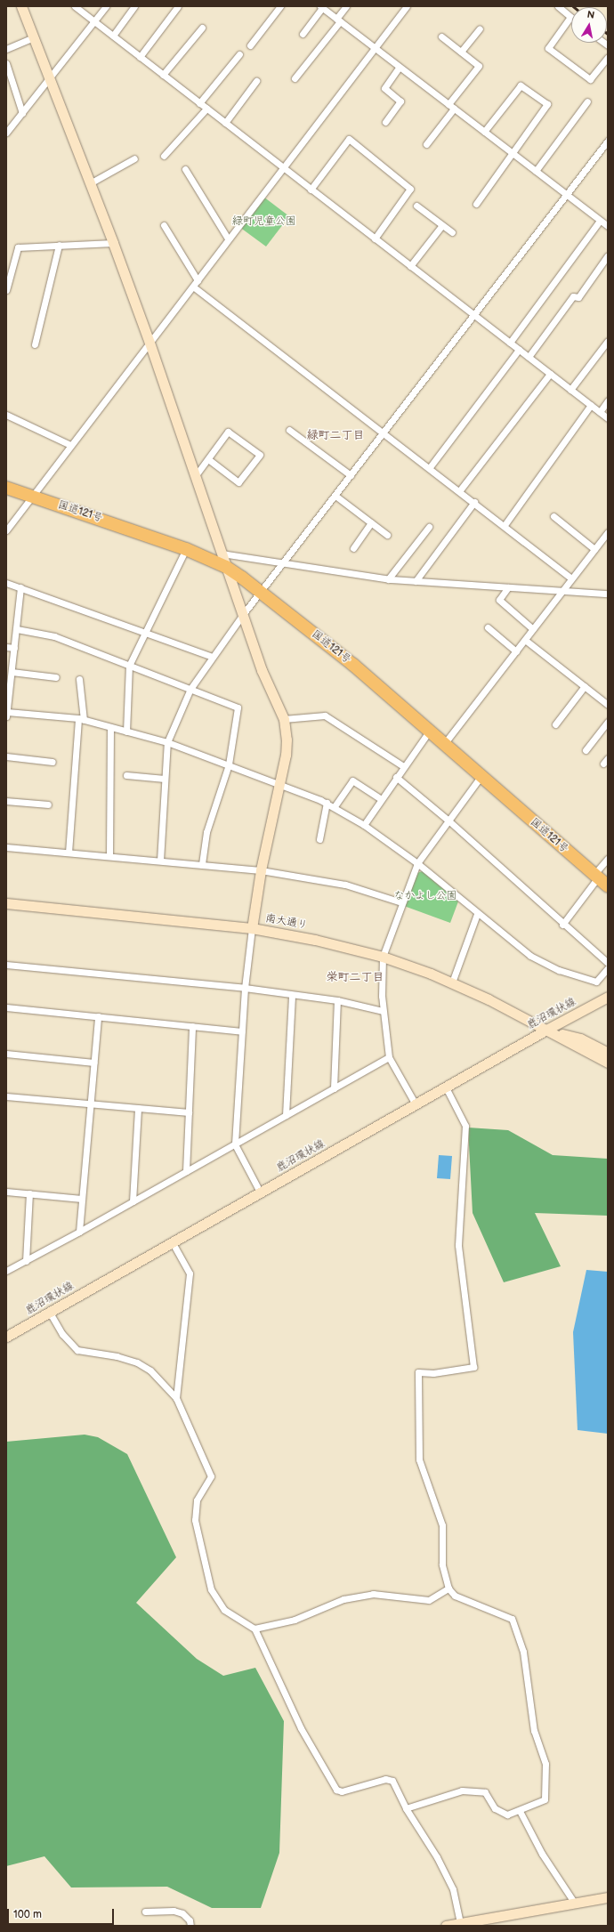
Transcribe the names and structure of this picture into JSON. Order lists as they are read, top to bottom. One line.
{"streets":{"highway":["国道121号"],"street":["南大通り","鹿沼環状線"]},"crossings":[["南大通り","鹿沼環状線"]],"districts":["緑町二丁目","栄町二丁目"],"parks":["緑町児童公園","なかよし公園"],"scale_bar":"100 m","north":"top"}
